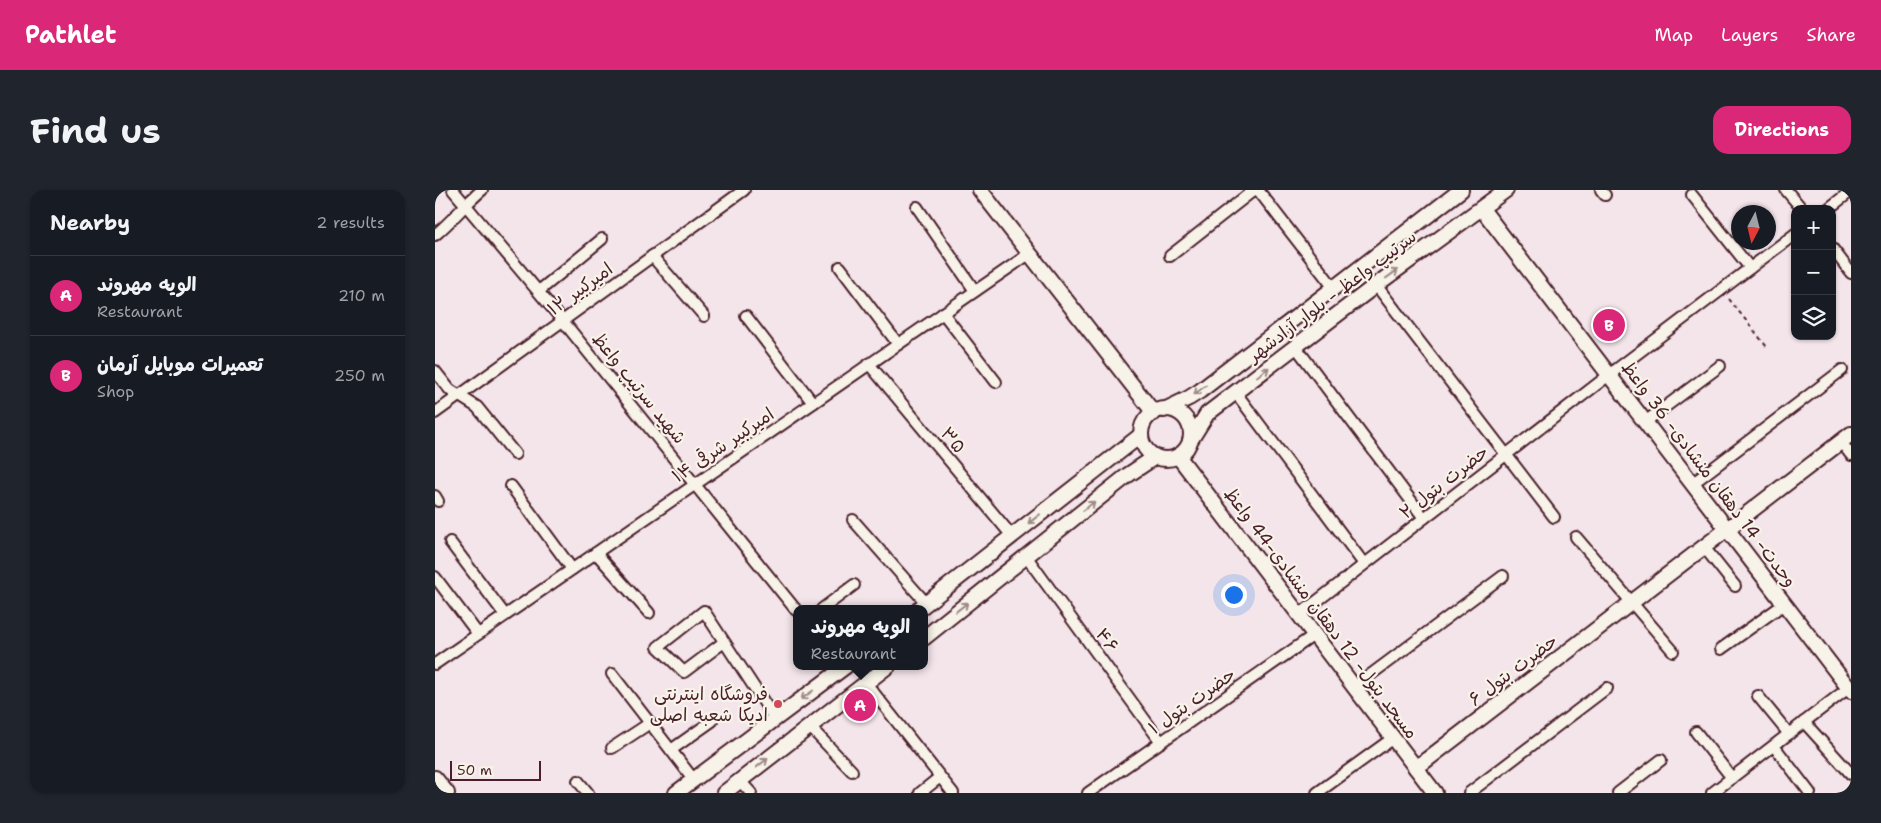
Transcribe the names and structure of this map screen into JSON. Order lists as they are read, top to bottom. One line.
{"streets":{"main road":["سرتیپ واعظ - بلوار آزادشهر","وحدت- 14 دهقان منشادی- 36 واعظ","مسجد بتول- 12 دهقان منشادی-44 واعظ","حضرت بتول ۶"],"street":["امیرکبیر ۱۲","شهید سرتیپ واعظ","۳۵","۱۴ امیرکبیر شرقی","حضرت بتول ۲","۴۶","حضرت بتول ۱"]},"crossings":[["امیرکبیر ۱۲","شهید سرتیپ واعظ"],["سرتیپ واعظ - بلوار آزادشهر","وحدت- 14 دهقان منشادی- 36 واعظ"],["سرتیپ واعظ - بلوار آزادشهر","مسجد بتول- 12 دهقان منشادی-44 واعظ"],["شهید سرتیپ واعظ","۱۴ امیرکبیر شرقی"],["۳۵","۱۴ امیرکبیر شرقی"],["وحدت- 14 دهقان منشادی- 36 واعظ","حضرت بتول ۲"],["وحدت- 14 دهقان منشادی- 36 واعظ","حضرت بتول ۶"],["حضرت بتول ۲","مسجد بتول- 12 دهقان منشادی-44 واعظ"],["مسجد بتول- 12 دهقان منشادی-44 واعظ","حضرت بتول ۶"],["مسجد بتول- 12 دهقان منشادی-44 واعظ","حضرت بتول ۱"],["۴۶","حضرت بتول ۱"]],"places":["فروشگاه اینترنتی ادیکا شعبه اصلی"],"scale_bar":"50 m","north":"bottom","page":{"header":"Pathlet","nav":["Map","Layers","Share"],"buttons":"Directions","title":"Find us","heading":["Nearby","2 results"],"map_buttons":["+","−"],"list":[{"mark":"A","name":"الویه مهروند","note":"Restaurant","value":"210 m"},{"mark":"B","name":"تعمیرات موبایل آرمان","note":"Shop","value":"250 m"}],"pins":["B","A"],"popup":["الویه مهروند","Restaurant"],"scale":"50 m"}}
